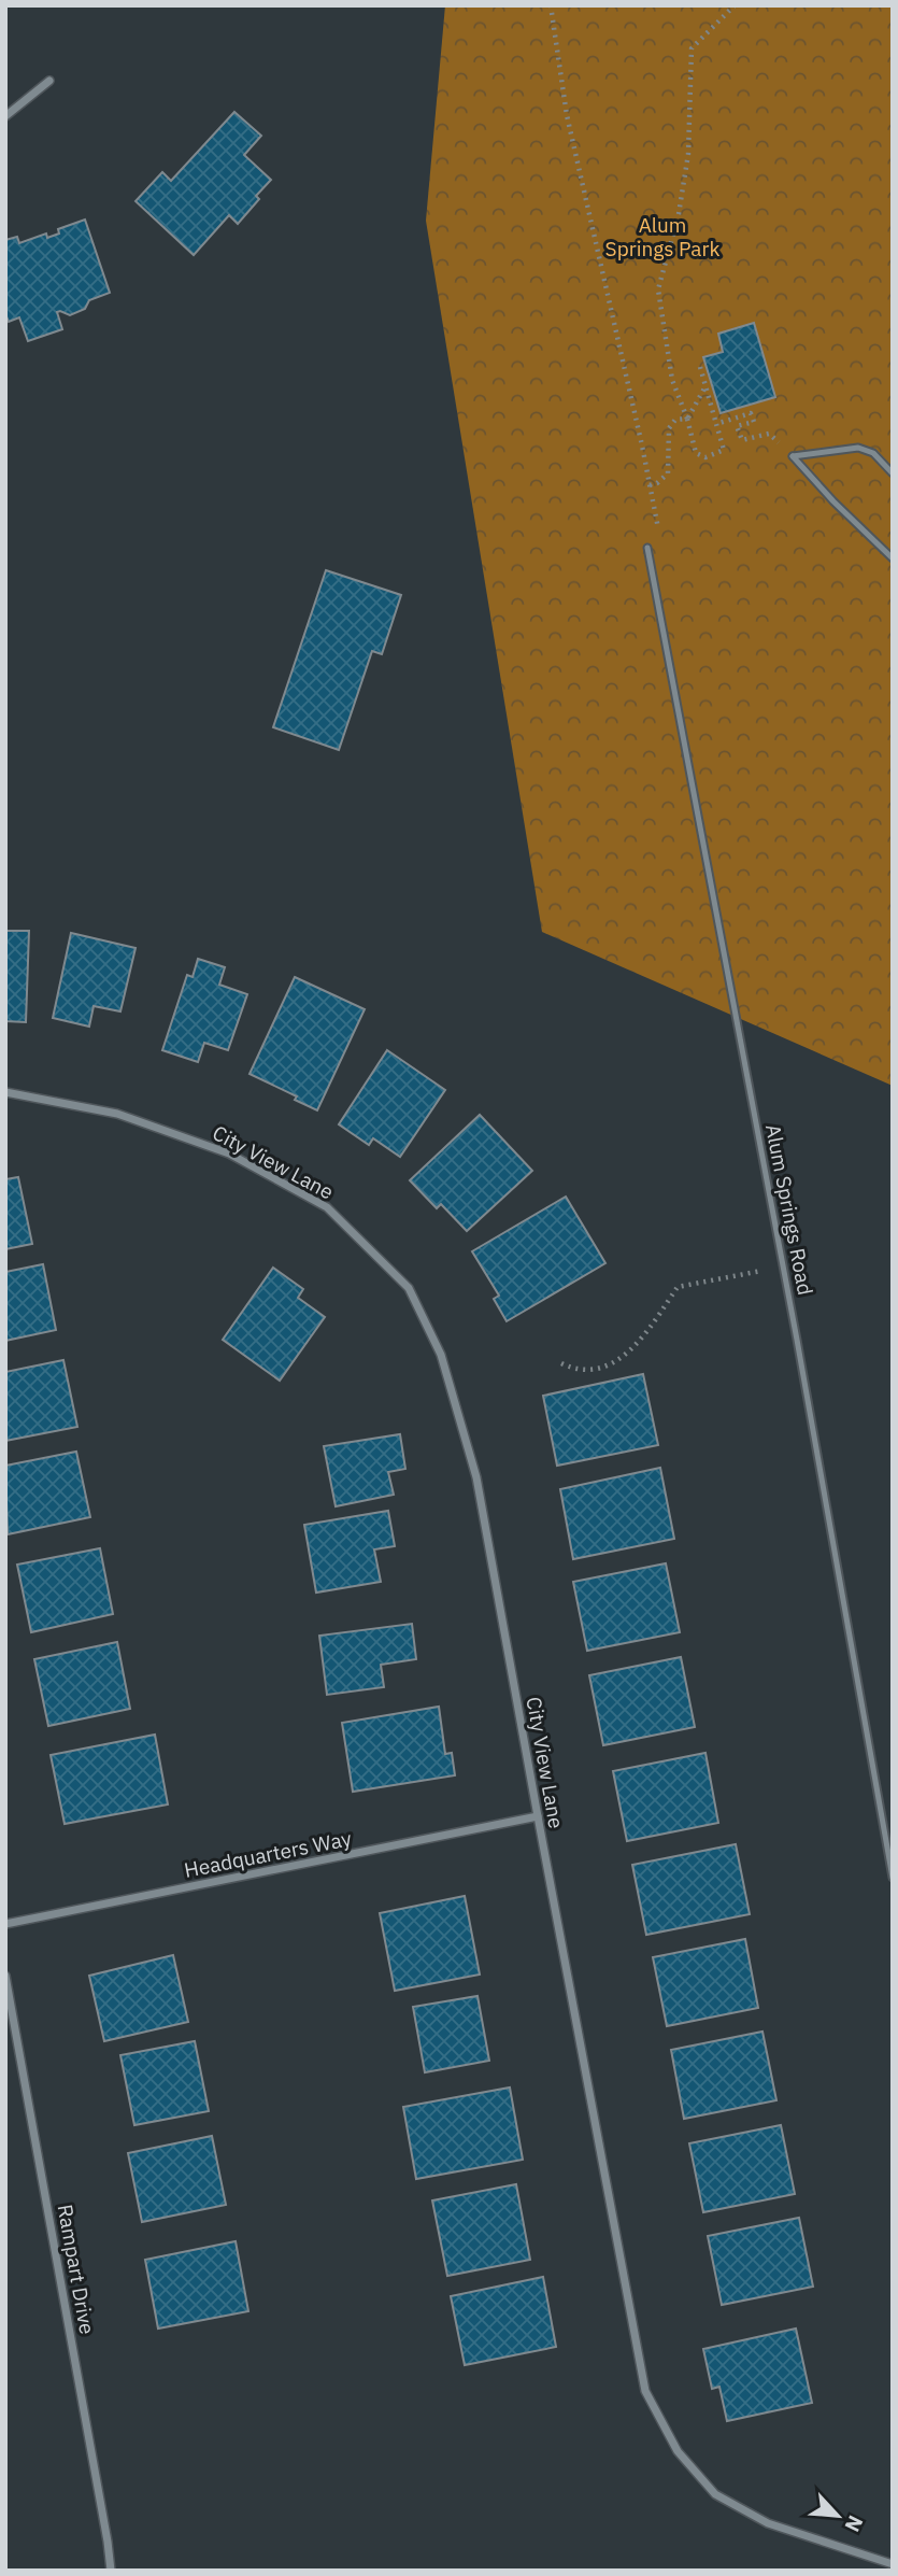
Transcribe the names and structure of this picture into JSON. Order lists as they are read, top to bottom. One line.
{"streets":{"street":["City View Lane","Headquarters Way","Rampart Drive"],"lane":["Alum Springs Road"]},"crossings":[["City View Lane","Headquarters Way"]],"parks":["Alum Springs Park"],"north":"bottom right"}
